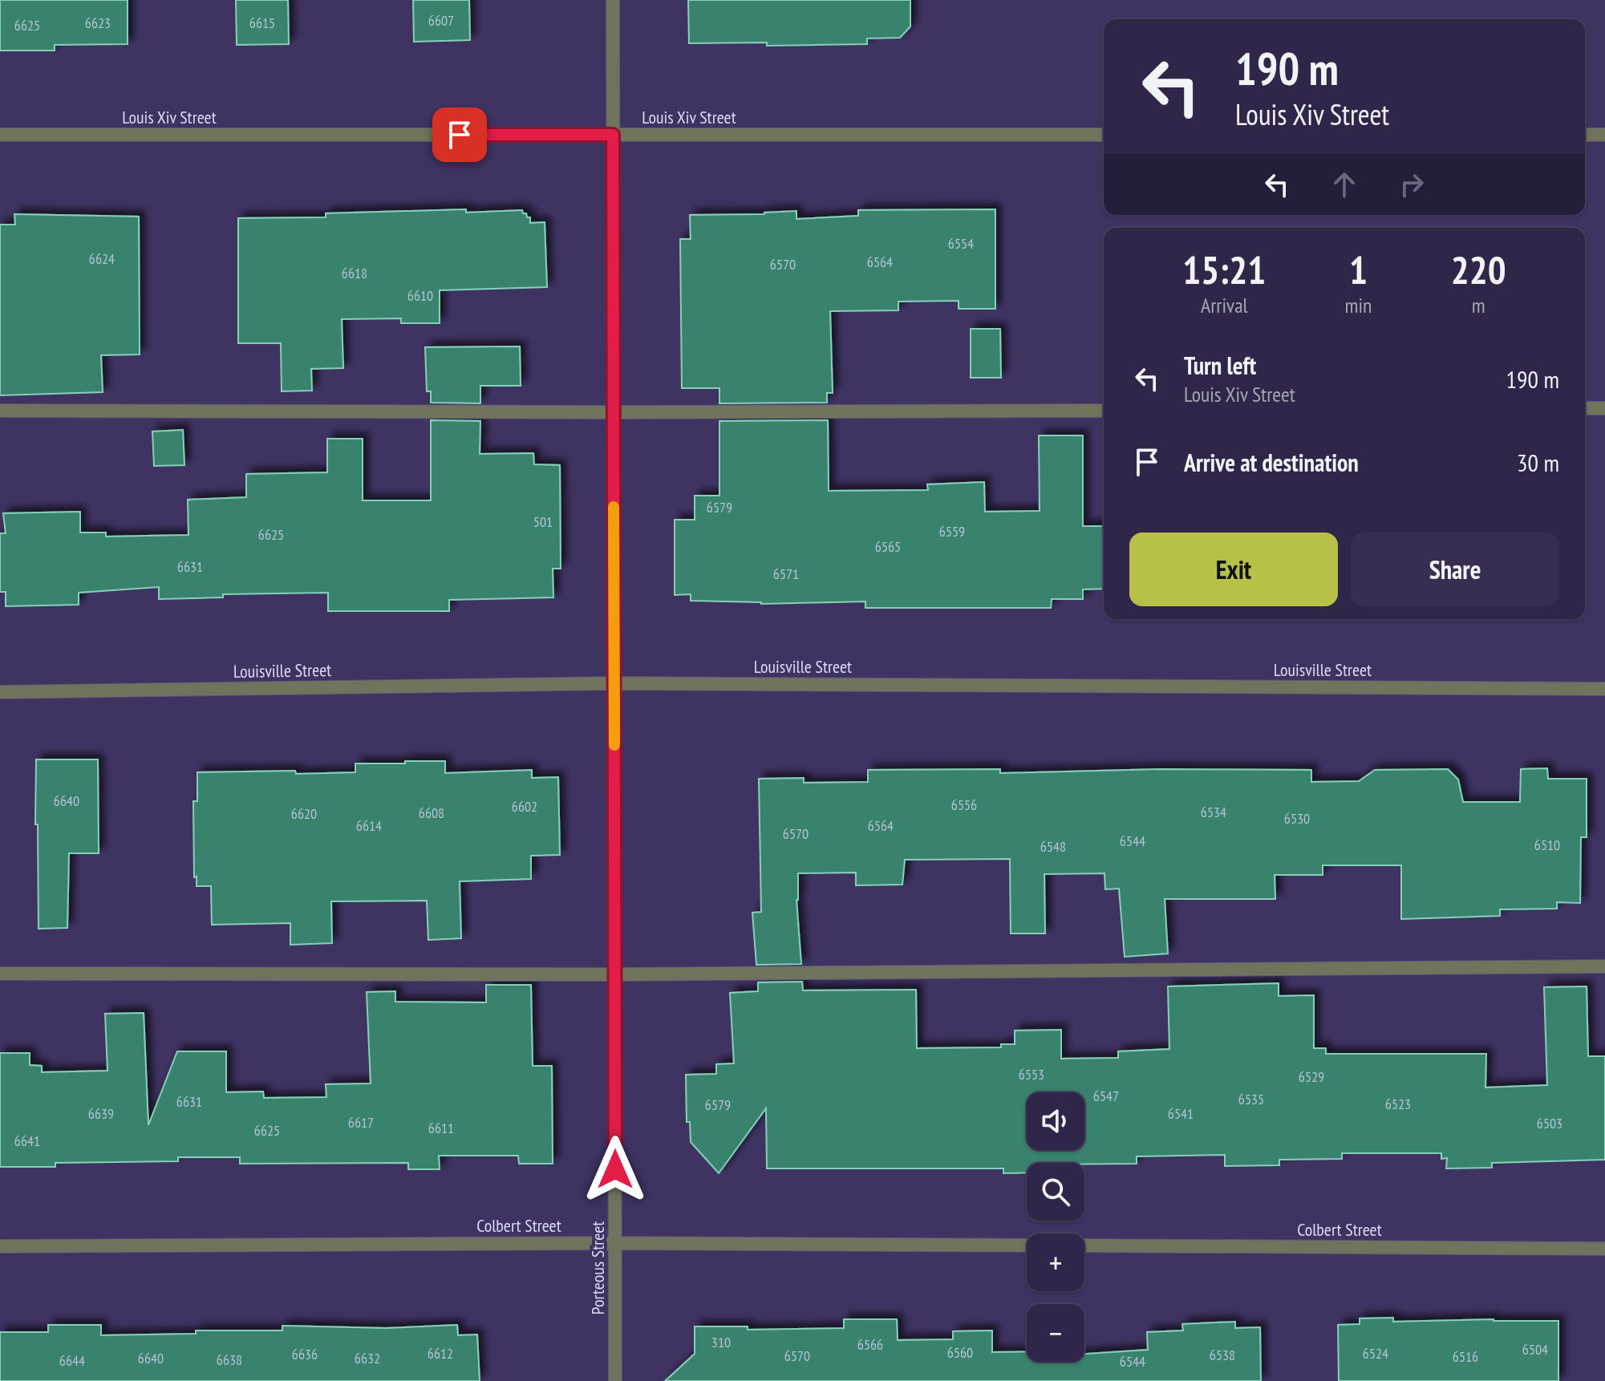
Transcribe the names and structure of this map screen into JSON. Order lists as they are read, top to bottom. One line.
{"streets":{"street":["Louis Xiv Street","Louisville Street","Colbert Street","Porteous Street"]},"crossings":[["Louis Xiv Street","Porteous Street"],["Louisville Street","Porteous Street"],["Colbert Street","Porteous Street"]],"house_numbers":["6607","6623","6615","6625","6554","6624","6564","6570","6618","6610","6579","501","6559","6625","6565","6631","6571","6640","6556","6602","6534","6608","6620","6530","6614","6564","6570","6544","6510","6548","6553","6529","6547","6535","6631","6523","6579","6639","6541","6617","6503","6611","6625","6641","310","6566","6504","6560","6612","6524","6636","6538","6570","6516","6640","6632","6638","6644","6544"],"page":{"turn":["190 m","Louis Xiv Street"],"eta":["15:21","Arrival","1","min","220","m"],"list":[{"name":"Turn left","note":"Louis Xiv Street","value":"190 m"},{"name":"Arrive at destination","value":"30 m"}],"buttons":["Exit","Share"],"map_buttons":["+","−"]}}
